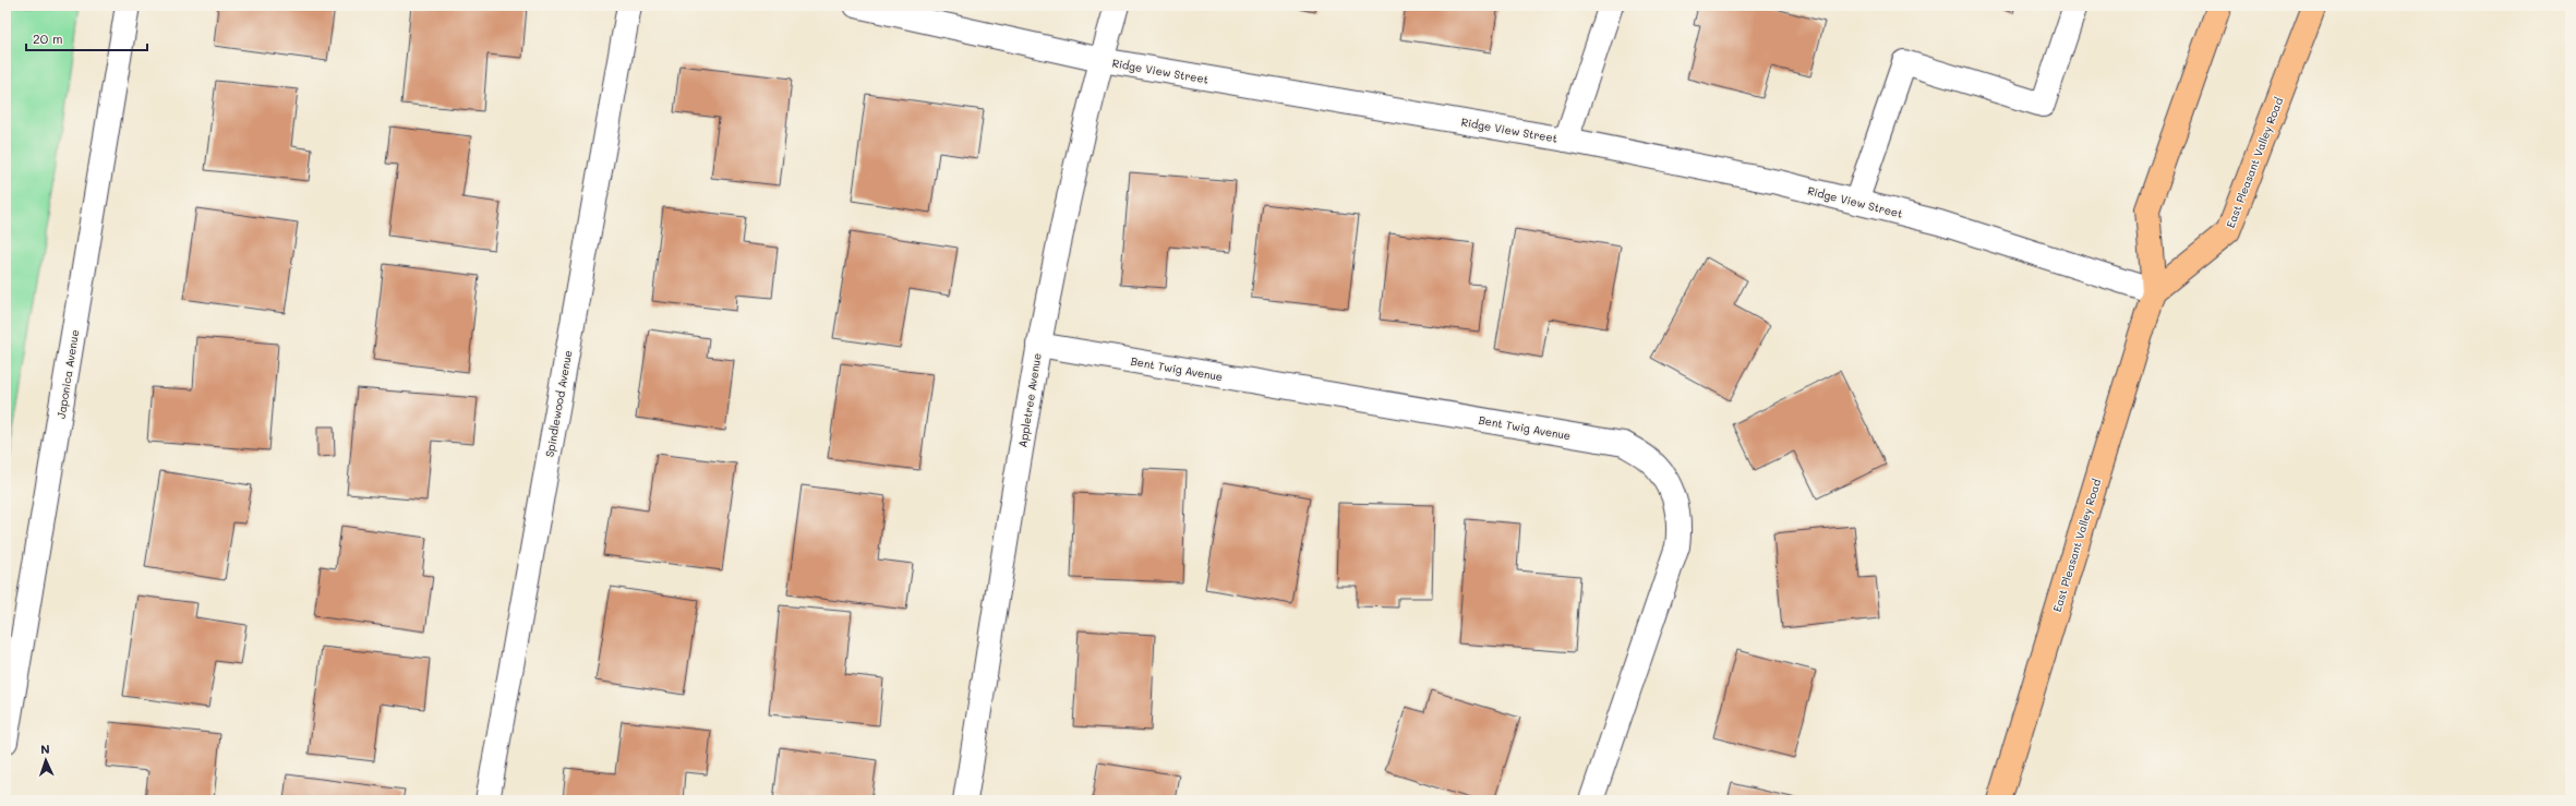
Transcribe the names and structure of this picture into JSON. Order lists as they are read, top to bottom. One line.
{"streets":{"main road":["East Pleasant Valley Road"],"street":["Ridge View Street","Bent Twig Avenue","Japonica Avenue","Appletree Avenue","Spindlewood Avenue"]},"crossings":[["Ridge View Street","East Pleasant Valley Road"],["Ridge View Street","Appletree Avenue"],["Bent Twig Avenue","Appletree Avenue"]],"scale_bar":"20 m","north":"top"}
